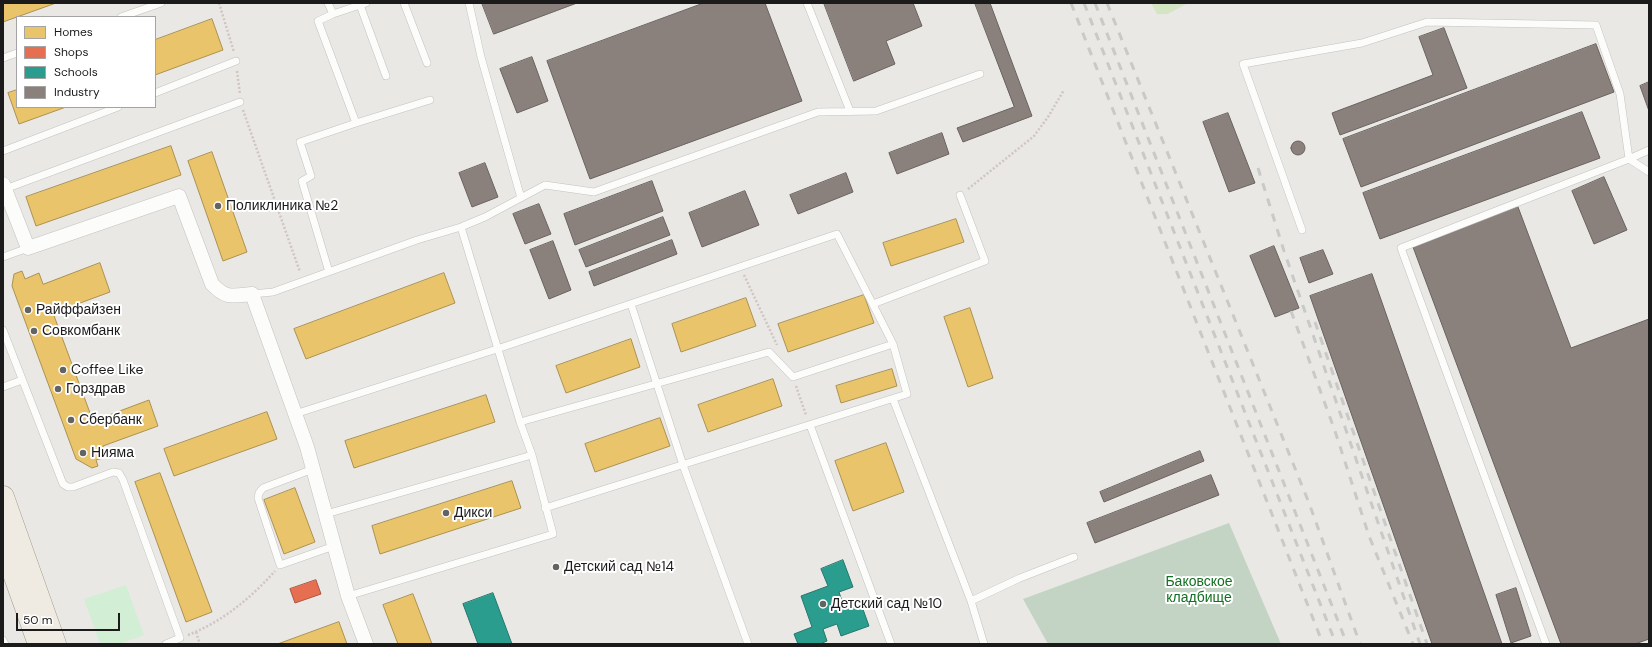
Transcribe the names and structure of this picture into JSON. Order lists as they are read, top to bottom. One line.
{"parks":["Баковское кладбище"],"places":["Поликлиника №2","Райффайзен","Совкомбанк","Coffee Like","Горздрав","Сбербанк","Нияма","Дикси","Детский сад №14","Детский сад №10"],"legend":["Homes","Shops","Schools","Industry"],"scale_bar":"50 m"}
